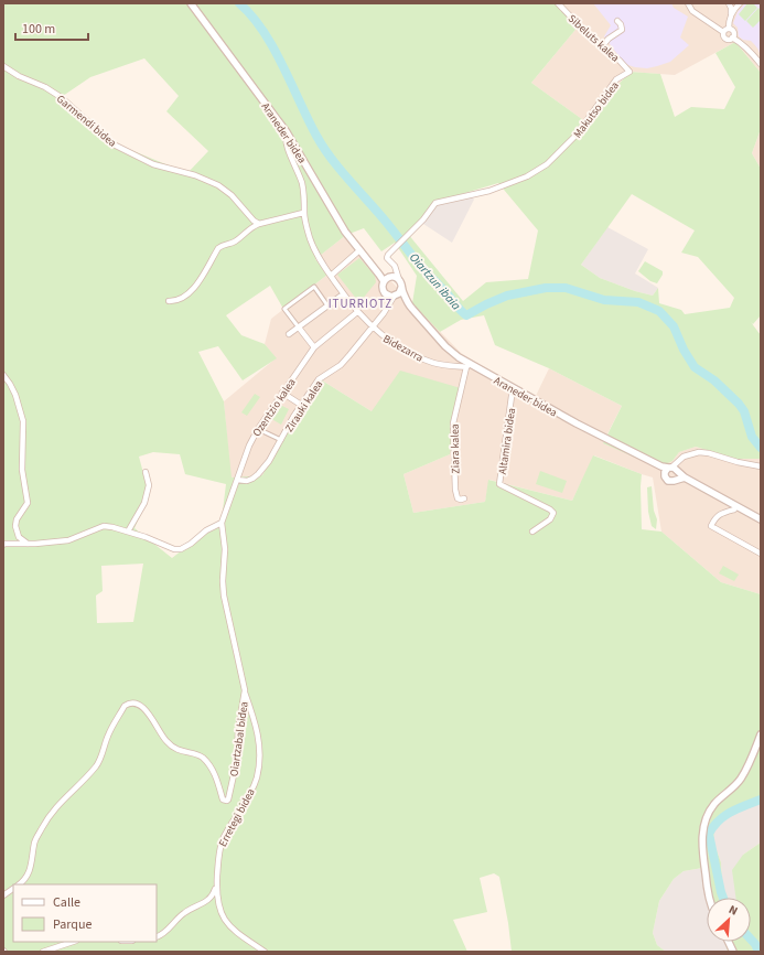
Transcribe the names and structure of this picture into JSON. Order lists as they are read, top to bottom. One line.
{"streets":{"street":["Sibeluts kalea","Makutso bidea","Garmendi bidea","Araneder bidea","Bidezarra","Zirauki kalea","Ozentzio kalea","Altamira bidea","Ziara kalea","Oiartzabal bidea","Erretegi bidea"]},"crossings":[["Sibeluts kalea","Makutso bidea"],["Araneder bidea","Bidezarra"],["Araneder bidea","Zirauki kalea"],["Araneder bidea","Altamira bidea"],["Araneder bidea","Ziara kalea"],["Bidezarra","Zirauki kalea"],["Bidezarra","Ozentzio kalea"],["Bidezarra","Ziara kalea"],["Zirauki kalea","Ozentzio kalea"],["Ozentzio kalea","Oiartzabal bidea"],["Oiartzabal bidea","Erretegi bidea"]],"districts":["ITURRIOTZ"],"water":["Oiartzun ibaia"],"legend":["Calle","Parque"],"scale_bar":"100 m","north":"top right"}
